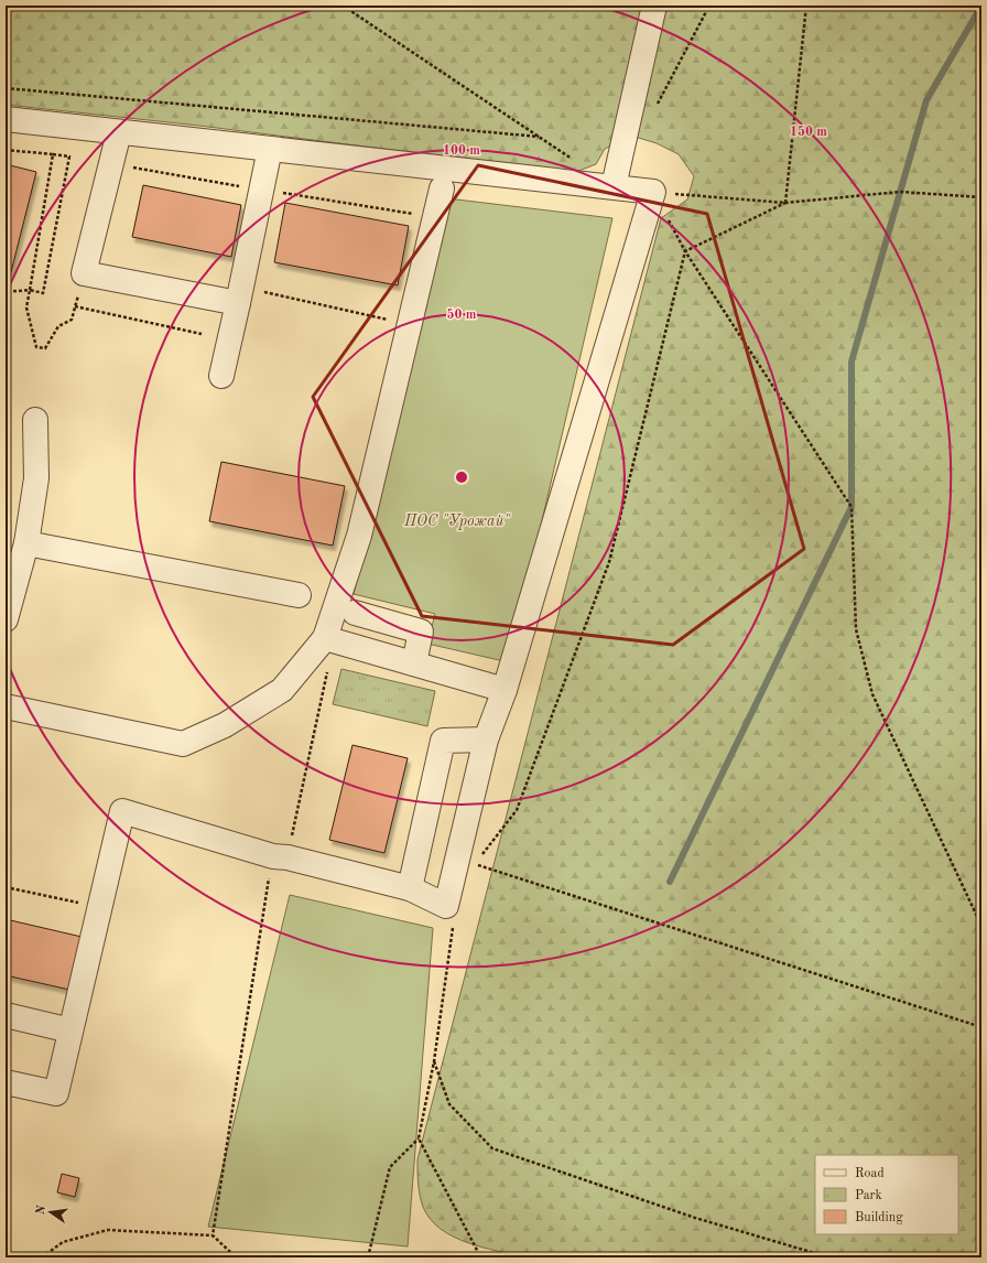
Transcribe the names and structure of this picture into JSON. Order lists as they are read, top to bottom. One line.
{"parks":["ПОС \"Урожай\""],"legend":["Road","Park","Building"],"north":"left","rings":["150 m","100 m","50 m"]}
